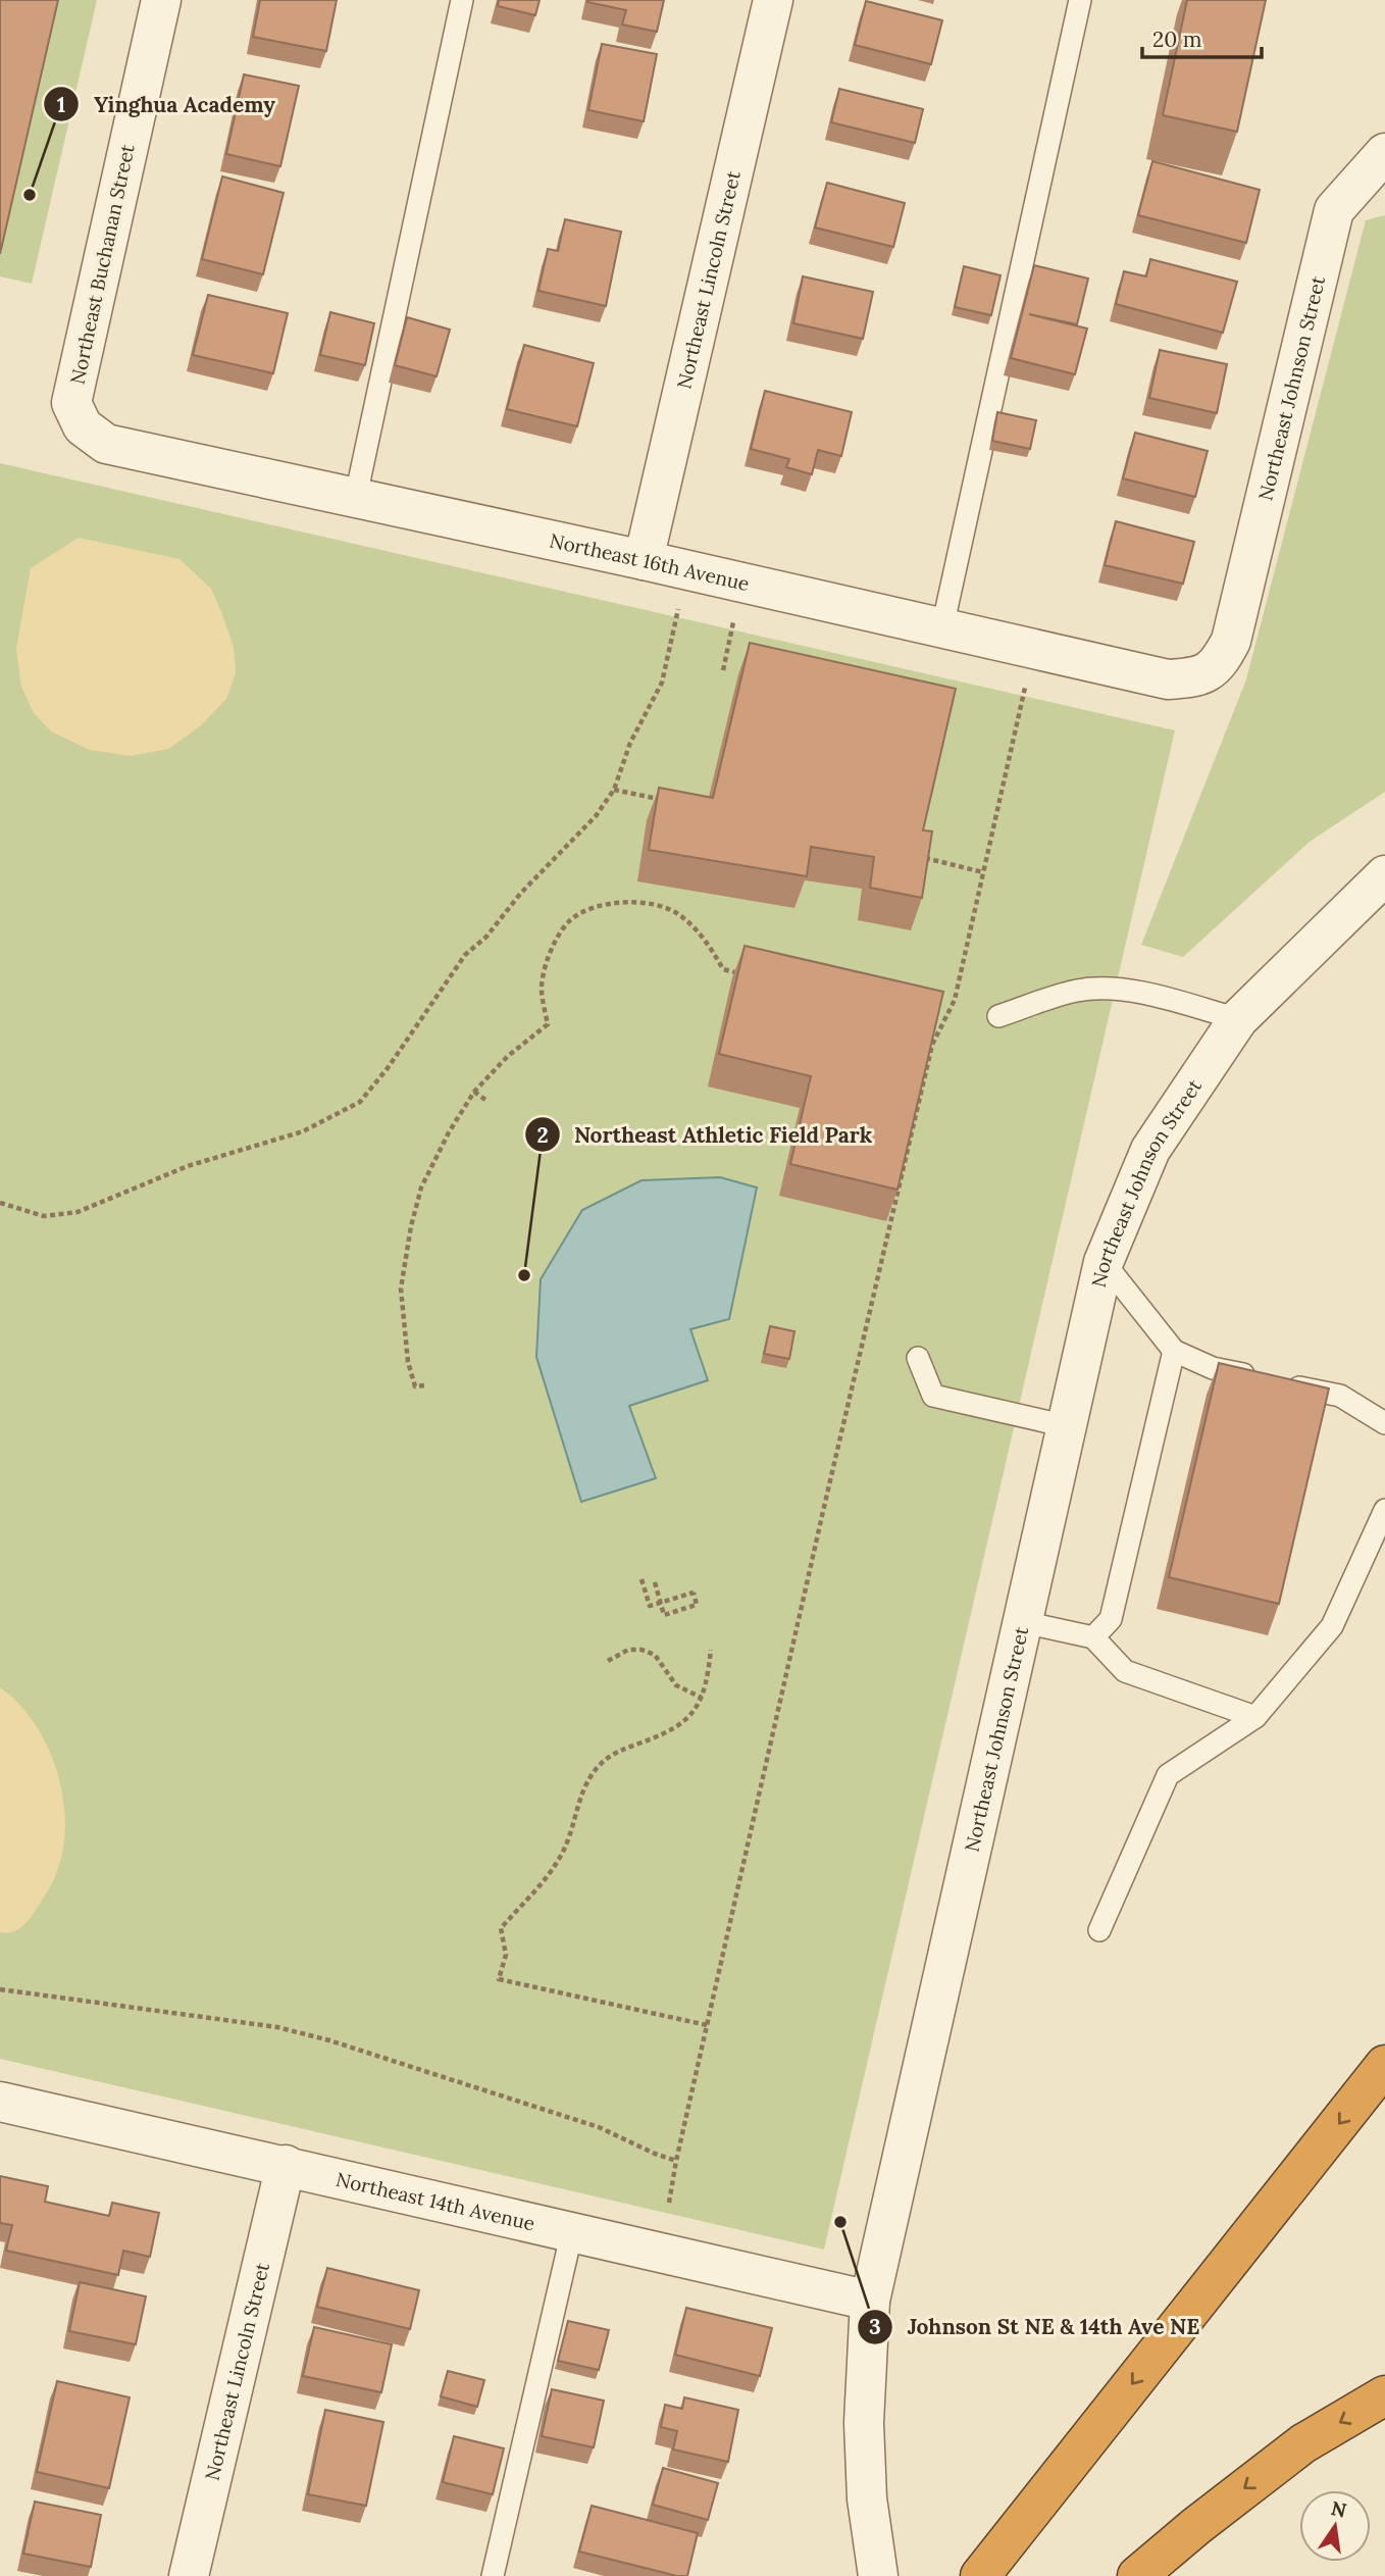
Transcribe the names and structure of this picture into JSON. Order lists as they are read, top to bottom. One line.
{"streets":{"street":["Northeast Buchanan Street","Northeast Lincoln Street","Northeast Johnson Street","Northeast 16th Avenue","Northeast 14th Avenue"]},"crossings":[["Northeast Buchanan Street","Northeast 16th Avenue"],["Northeast Lincoln Street","Northeast 16th Avenue"],["Northeast Lincoln Street","Northeast 14th Avenue"],["Northeast Johnson Street","Northeast 16th Avenue"],["Northeast Johnson Street","Northeast 14th Avenue"]],"places":["Yinghua Academy","Northeast Athletic Field Park","Johnson St NE & 14th Ave NE"],"scale_bar":"20 m","north":"top"}
